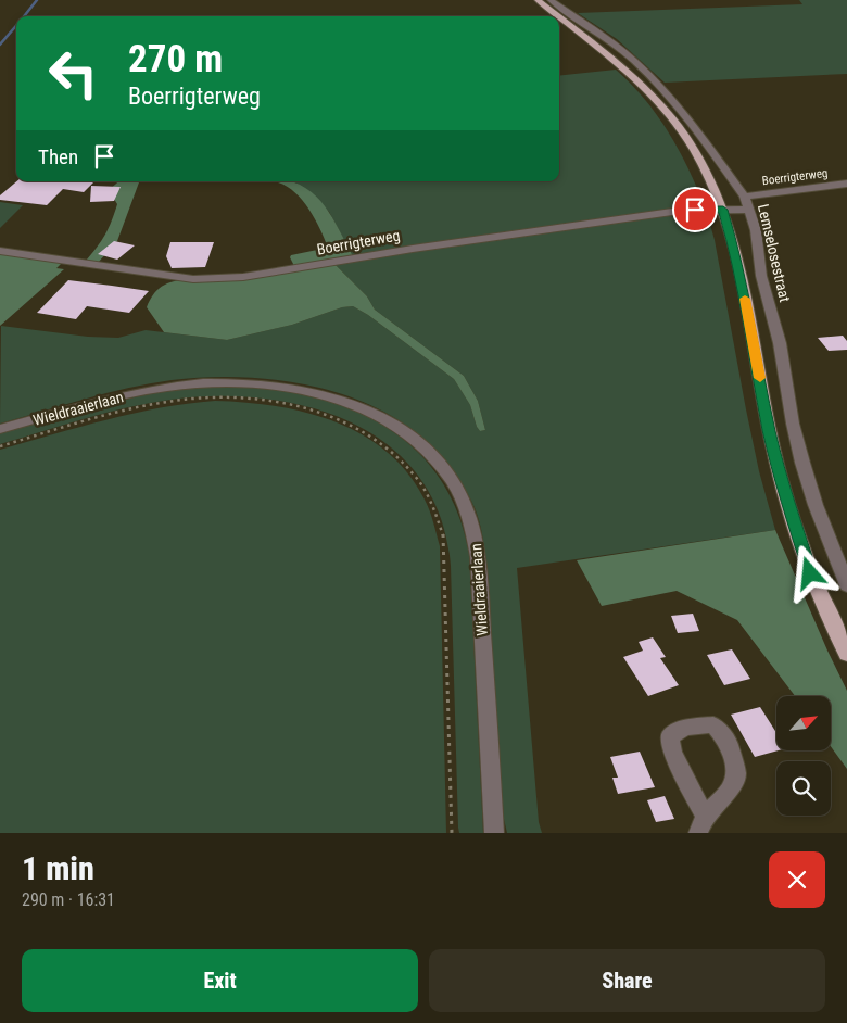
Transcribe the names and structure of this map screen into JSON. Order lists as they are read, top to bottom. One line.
{"streets":{"street":["Boerrigterweg","Lemselosestraat","Wieldraaierlaan"]},"crossings":[["Boerrigterweg","Lemselosestraat"]],"north":"top right","page":{"turn":["270 m","Boerrigterweg"],"then":"Then","heading":["1 min","290 m · 16:31"],"buttons":["Exit","Share"]}}
